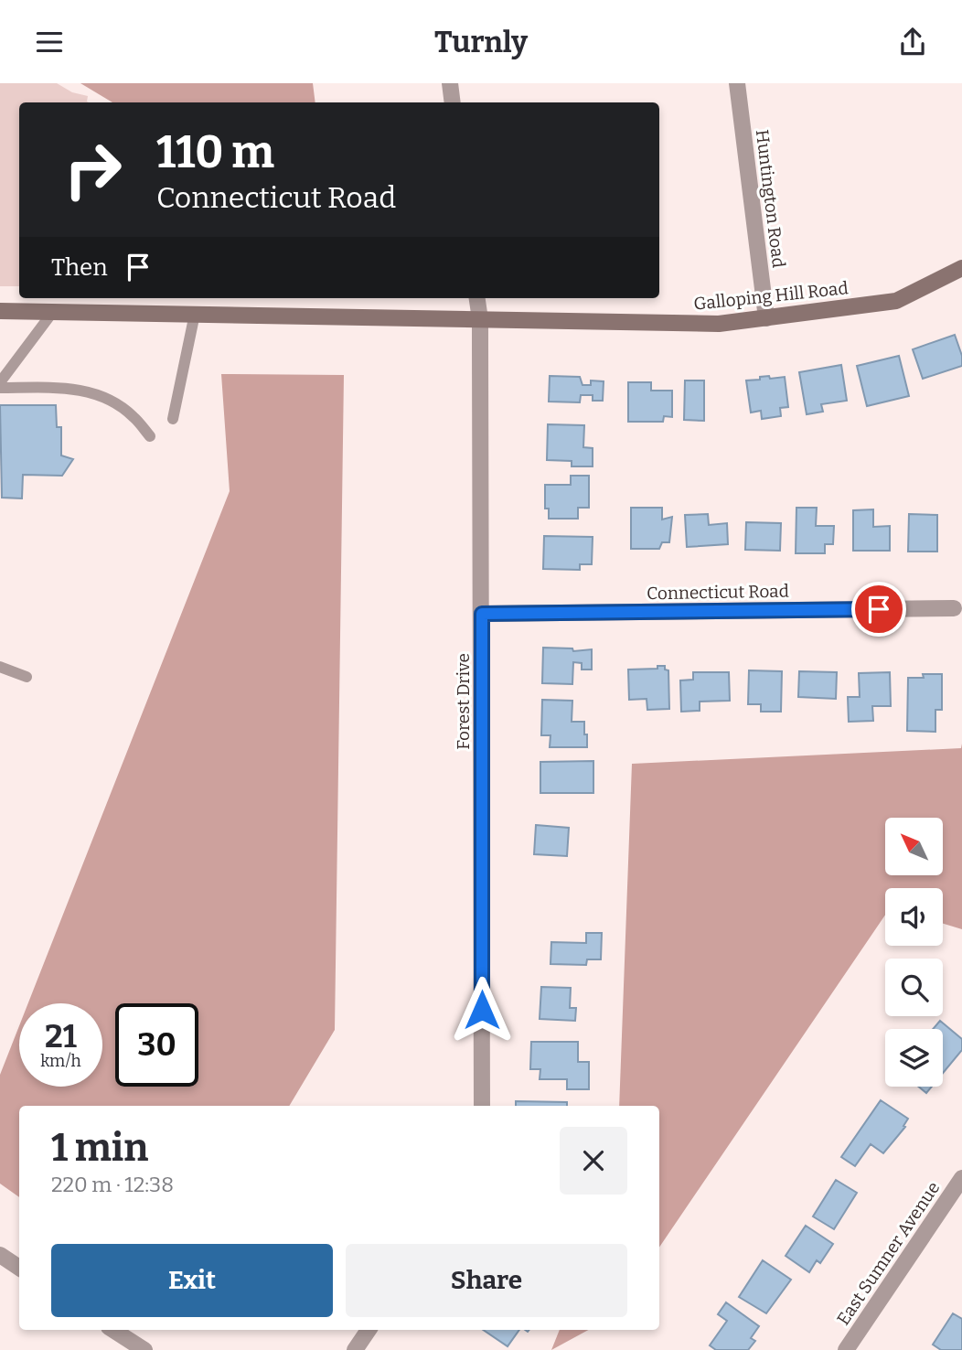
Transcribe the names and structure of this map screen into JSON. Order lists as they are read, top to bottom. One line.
{"streets":{"main road":["Galloping Hill Road"],"street":["Huntington Road","Connecticut Road","Forest Drive","East Sumner Avenue"]},"crossings":[["Huntington Road","Galloping Hill Road"],["Galloping Hill Road","Forest Drive"],["Connecticut Road","Forest Drive"]],"north":"top left","page":{"header":"Turnly","turn":["110 m","Connecticut Road"],"then":"Then","speed":"21 km/h","limit":"30","heading":["1 min","220 m · 12:38"],"buttons":["Exit","Share"]}}
